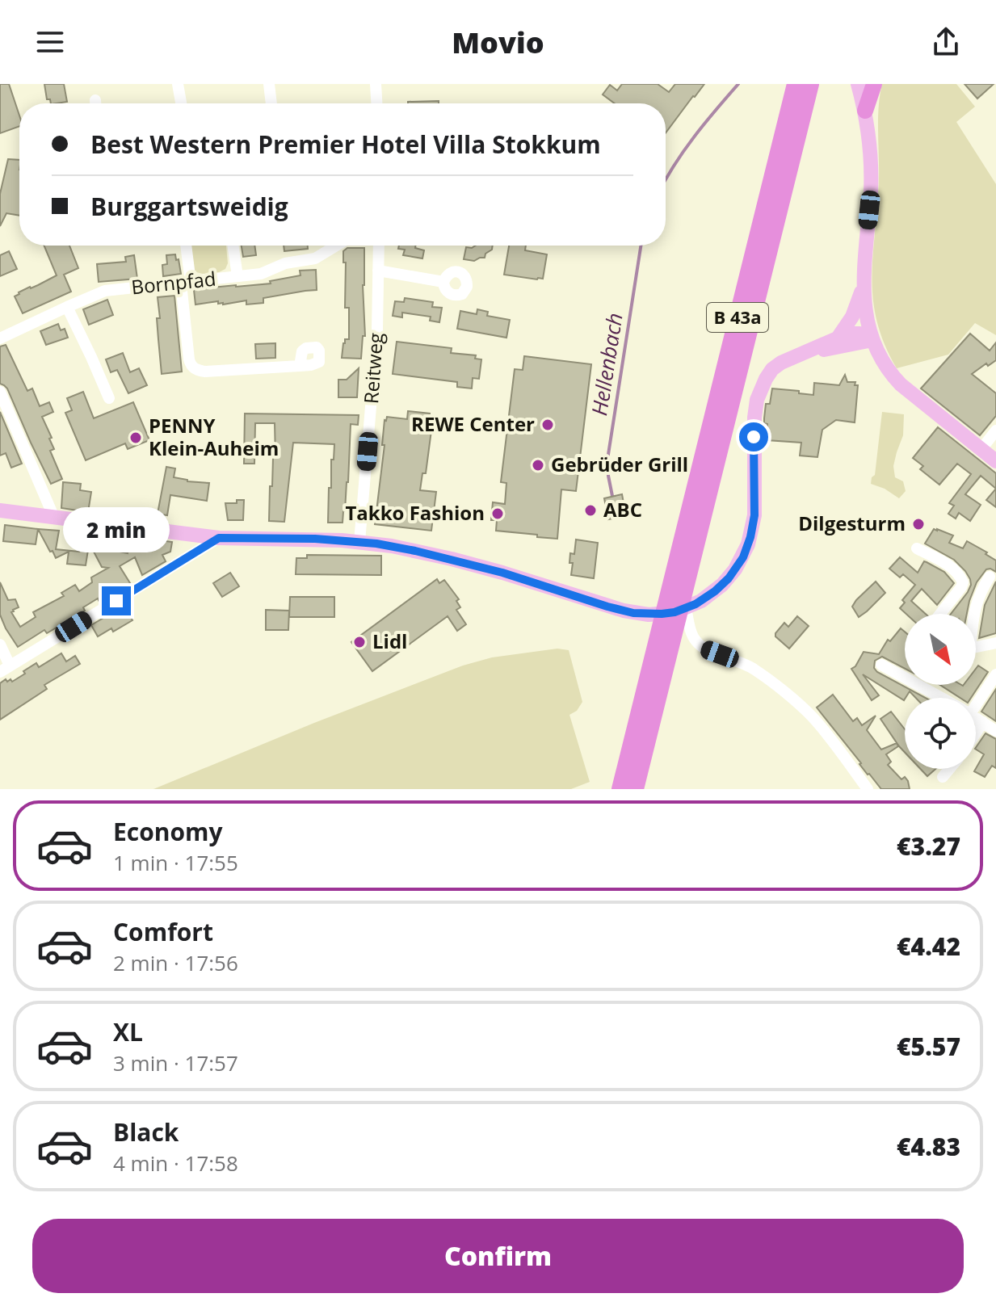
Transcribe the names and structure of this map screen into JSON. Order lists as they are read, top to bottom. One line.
{"streets":{"highway":["B 43a"],"street":["Bornpfad","Reitweg"]},"water":["Hellenbach"],"places":["REWE Center","PENNY Klein-Auheim","Gebrüder Grill","ABC","Takko Fashion","Dilgesturm","Lidl"],"north":"bottom right","page":{"header":"Movio","banner":["Best Western Premier Hotel Villa Stokkum","Burggartsweidig"],"bubble":"2 min","list":[{"name":"Economy","note":"1 min · 17:55","value":"€3.27"},{"name":"Comfort","note":"2 min · 17:56","value":"€4.42"},{"name":"XL","note":"3 min · 17:57","value":"€5.57"},{"name":"Black","note":"4 min · 17:58","value":"€4.83"}],"buttons":"Confirm"}}
